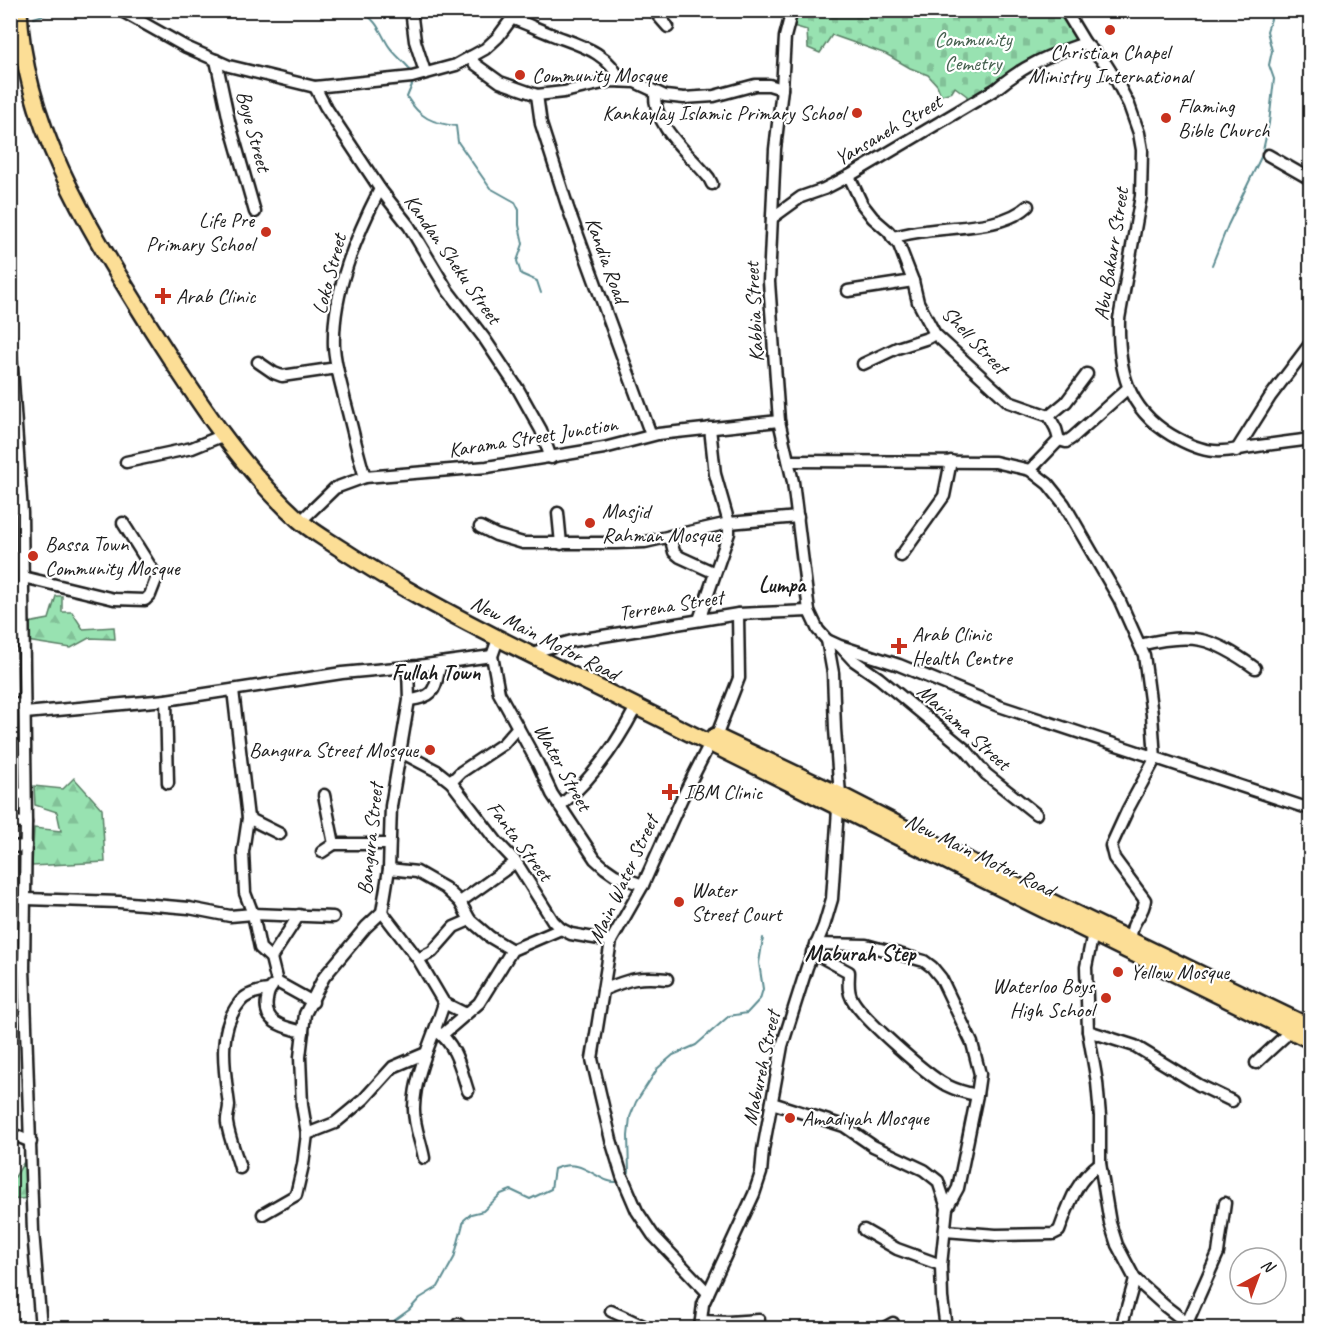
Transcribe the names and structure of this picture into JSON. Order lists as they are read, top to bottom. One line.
{"streets":{"highway":["New Main Motor Road"],"street":["Yansaneh Street","Boye Street","Abu Bakarr Street","Kandan Sheku Street","Kandia Road","Loko Street","Kabbia Street","Shell Street","Karama Street Junction","Terrena Street","Mariama Street","Water Street","Bangura Street","Fanta Street","Main Water Street","Mabureh Street"]},"crossings":[["Yansaneh Street","Abu Bakarr Street"],["Yansaneh Street","Kabbia Street"],["Yansaneh Street","Shell Street"],["Kandan Sheku Street","Loko Street"],["Kandan Sheku Street","Karama Street Junction"],["Kandia Road","Karama Street Junction"],["Loko Street","Karama Street Junction"],["Kabbia Street","Karama Street Junction"],["Kabbia Street","Terrena Street"],["Karama Street Junction","New Main Motor Road"],["Terrena Street","New Main Motor Road"],["Terrena Street","Main Water Street"],["New Main Motor Road","Main Water Street"],["New Main Motor Road","Mabureh Street"],["Water Street","Main Water Street"],["Bangura Street","Fanta Street"],["Main Water Street","Mabureh Street"]],"districts":["Lumpa","Fullah Town","Maburah Step"],"parks":["Community Cemetry"],"places":{"other":["Christian Chapel Ministry International","Community Mosque","Kankaylay Islamic Primary School","Flaming Bible Church","Life Pre Primary School","Masjid Rahman Mosque","Bassa Town Community Mosque","Bangura Street Mosque","Water Street Court","Yellow Mosque","Waterloo Boys High School","Amadiyah Mosque"],"health":["Arab Clinic","Arab Clinic Health Centre","IBM Clinic"]},"north":"top right"}
